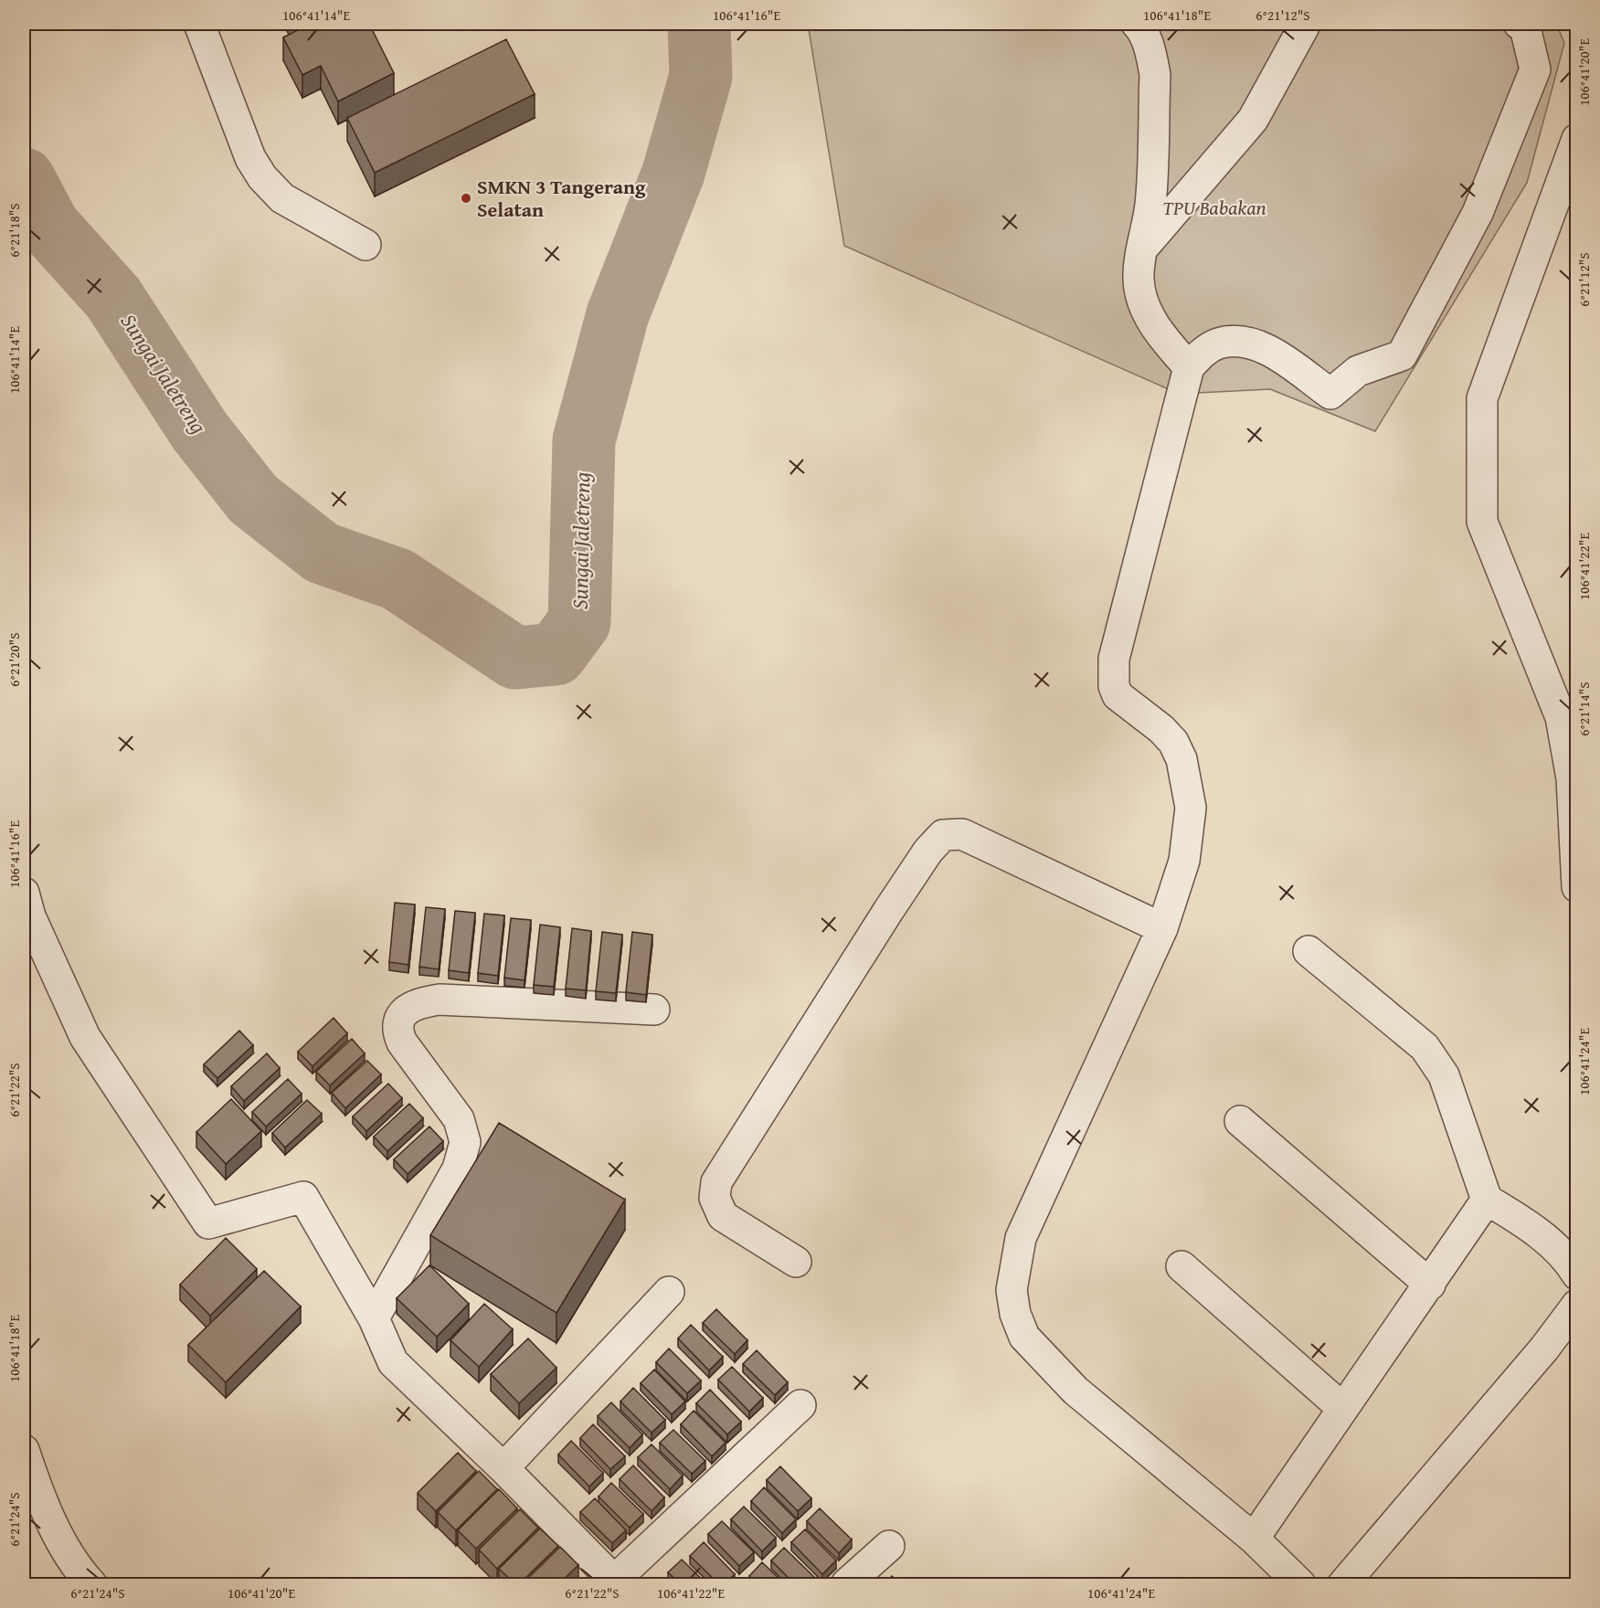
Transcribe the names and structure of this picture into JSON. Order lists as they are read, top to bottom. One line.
{"water":["Sungai Jaletreng"],"parks":["TPU Babakan"],"places":["SMKN 3 Tangerang Selatan"],"coordinates":["106°41'14\"E","106°41'16\"E","106°41'18\"E","6°21'12\"S","106°41'20\"E","6°21'18\"S","106°41'22\"E","6°21'20\"S","6°21'14\"S","106°41'24\"E","6°21'22\"S","6°21'24\"S"]}
